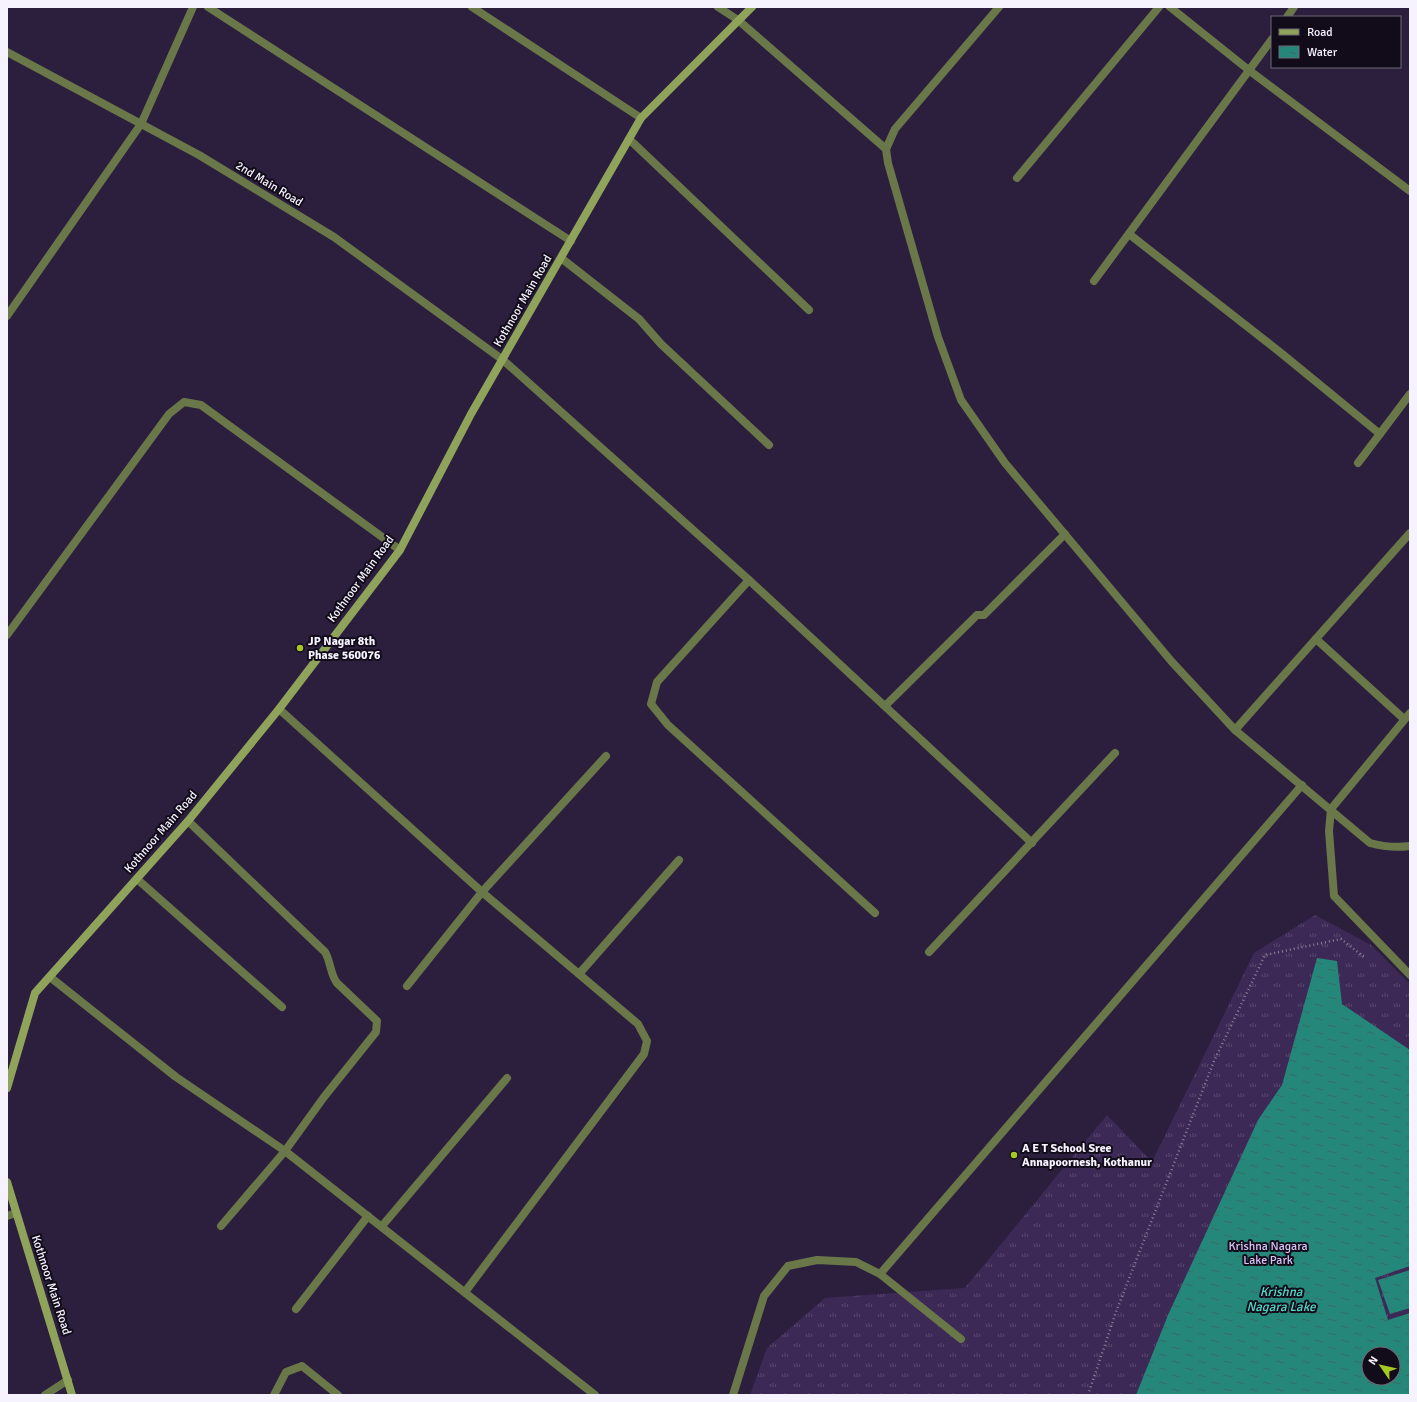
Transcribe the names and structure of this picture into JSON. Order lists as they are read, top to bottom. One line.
{"streets":{"street":["2nd Main Road","Kothnoor Main Road"]},"crossings":[["2nd Main Road","Kothnoor Main Road"]],"water":["Krishna Nagara Lake"],"parks":["Krishna Nagara Lake Park"],"places":["JP Nagar 8th Phase 560076","A E T School Sree Annapoornesh, Kothanur"],"legend":["Road","Water"],"north":"top left"}
